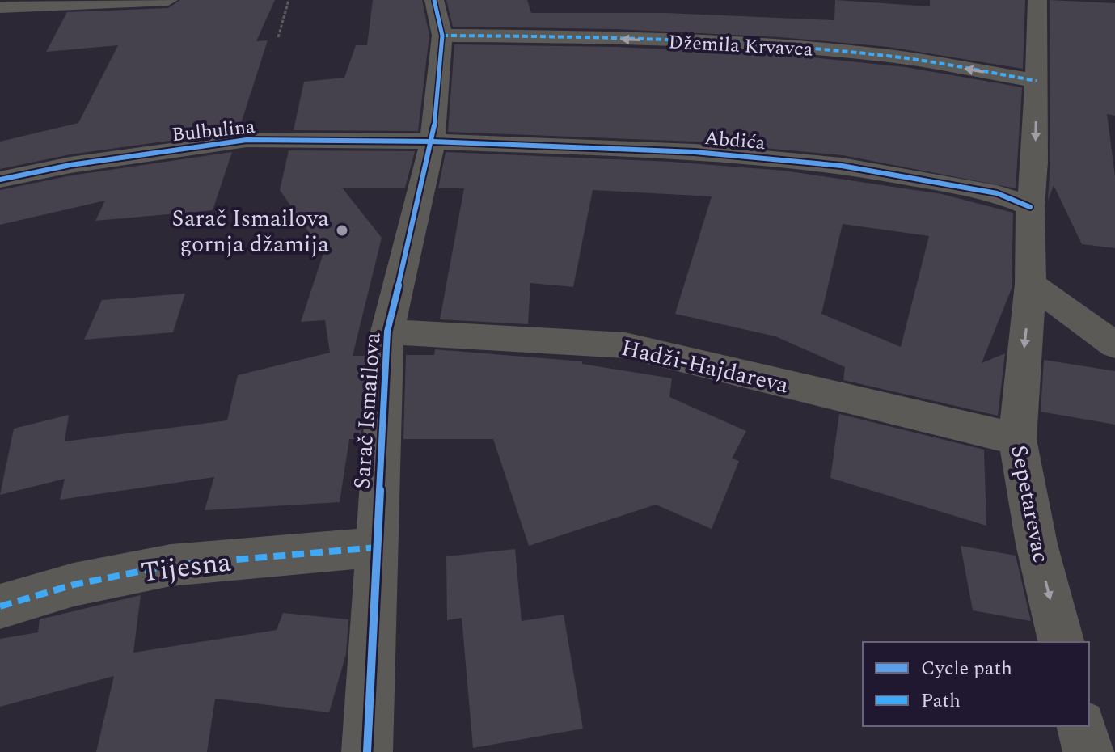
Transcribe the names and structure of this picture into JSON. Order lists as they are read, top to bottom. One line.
{"streets":{"street":["Džemila Krvavca","Bulbulina","Abdića","Hadži-Hajdareva","Sarač Ismailova","Sepetarevac","Tijesna"]},"crossings":[["Džemila Krvavca","Sarač Ismailova"],["Džemila Krvavca","Sepetarevac"],["Bulbulina","Abdića"],["Bulbulina","Sarač Ismailova"],["Abdića","Sarač Ismailova"],["Abdića","Sepetarevac"],["Hadži-Hajdareva","Sarač Ismailova"],["Hadži-Hajdareva","Sepetarevac"],["Sarač Ismailova","Tijesna"]],"one_way":["Džemila Krvavca","Sepetarevac"],"places":["Sarač Ismailova gornja džamija"],"legend":["Cycle path","Path"]}
